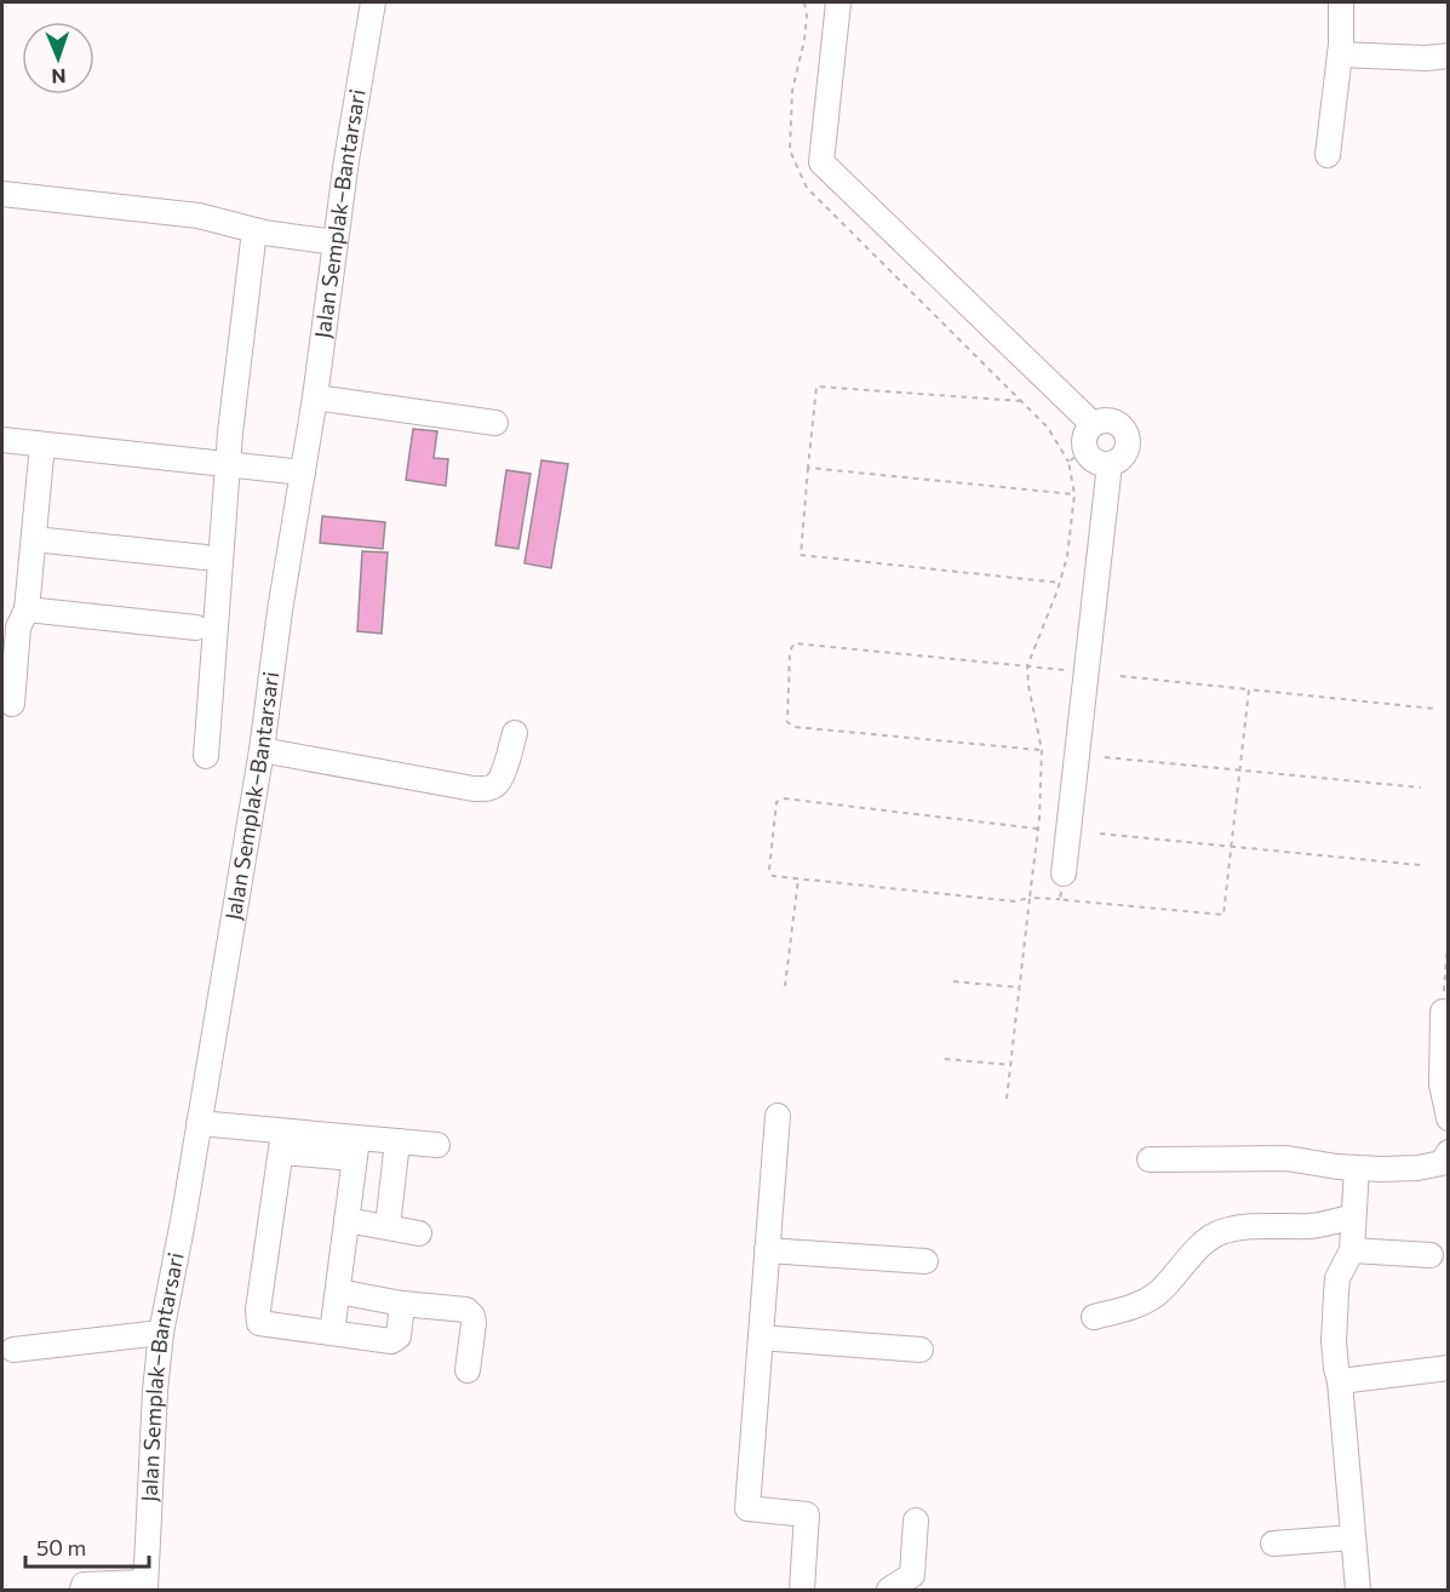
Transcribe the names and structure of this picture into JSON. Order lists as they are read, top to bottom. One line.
{"streets":{"street":["Jalan Semplak–Bantarsari"]},"scale_bar":"50 m","north":"bottom"}
